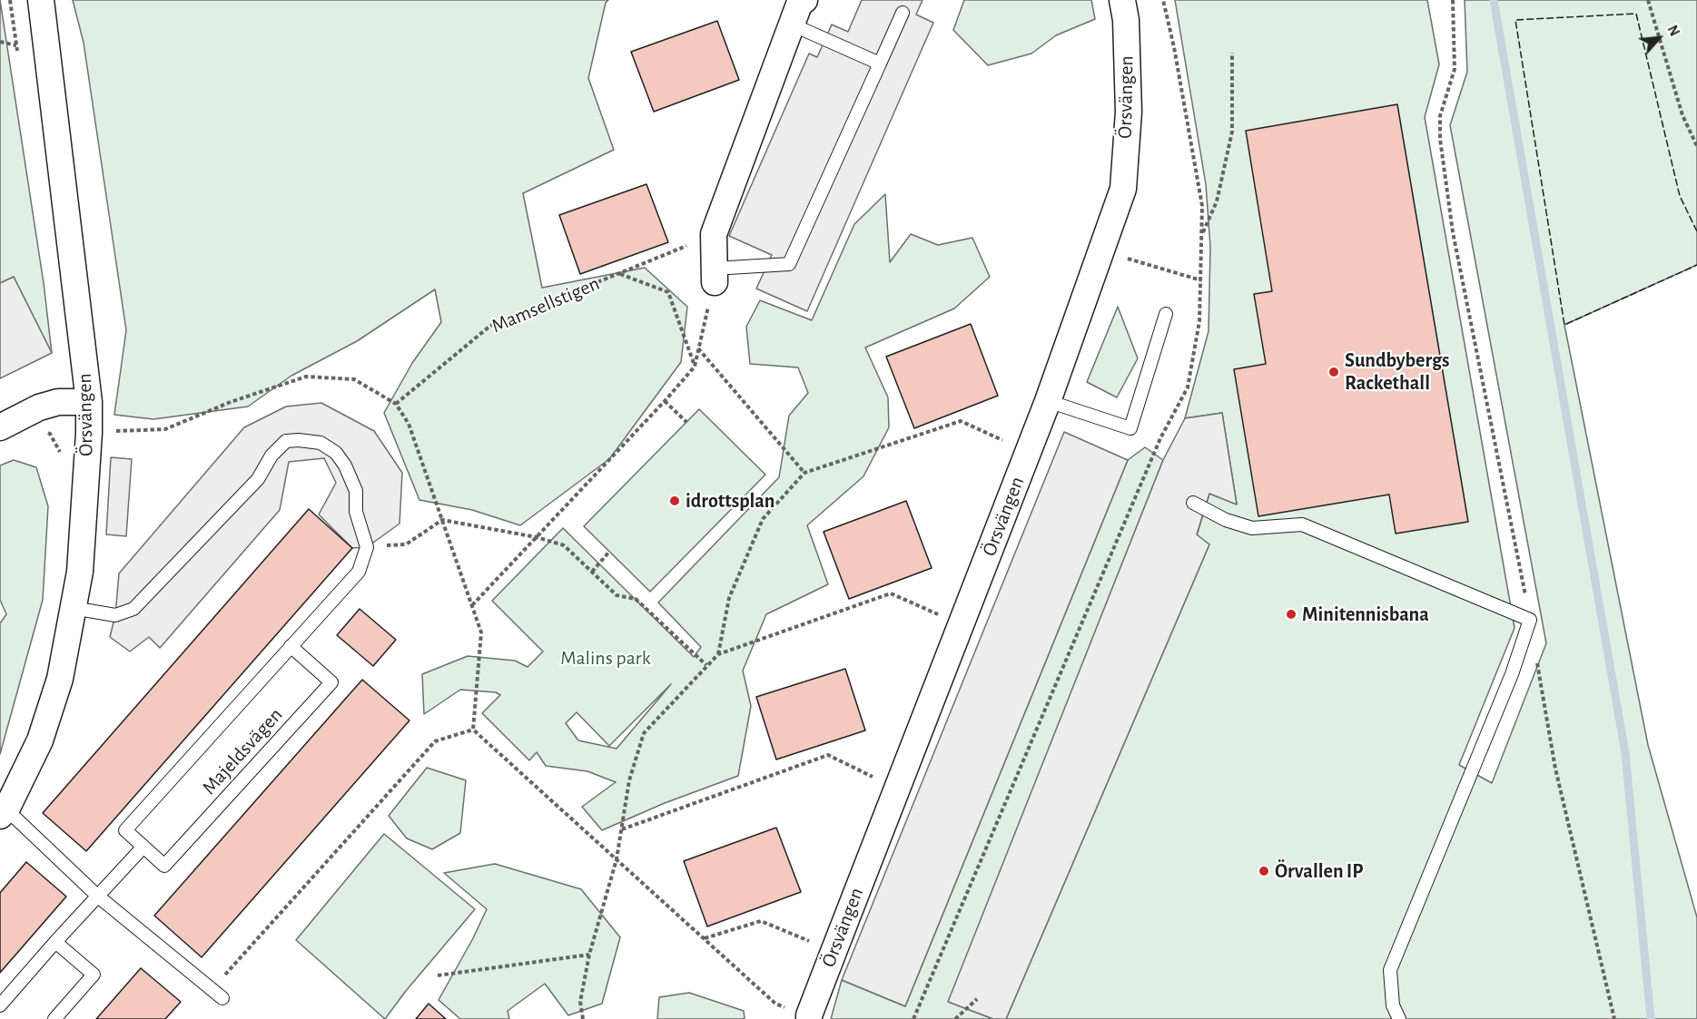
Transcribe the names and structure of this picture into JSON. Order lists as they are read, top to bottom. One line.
{"streets":{"street":["Örsvängen"],"lane":["Majeldsvägen"],"path":["Mamsellstigen"]},"parks":["Malins park"],"places":["Sundbybergs Rackethall","idrottsplan","Minitennisbana","Örvallen IP"],"north":"top right"}
